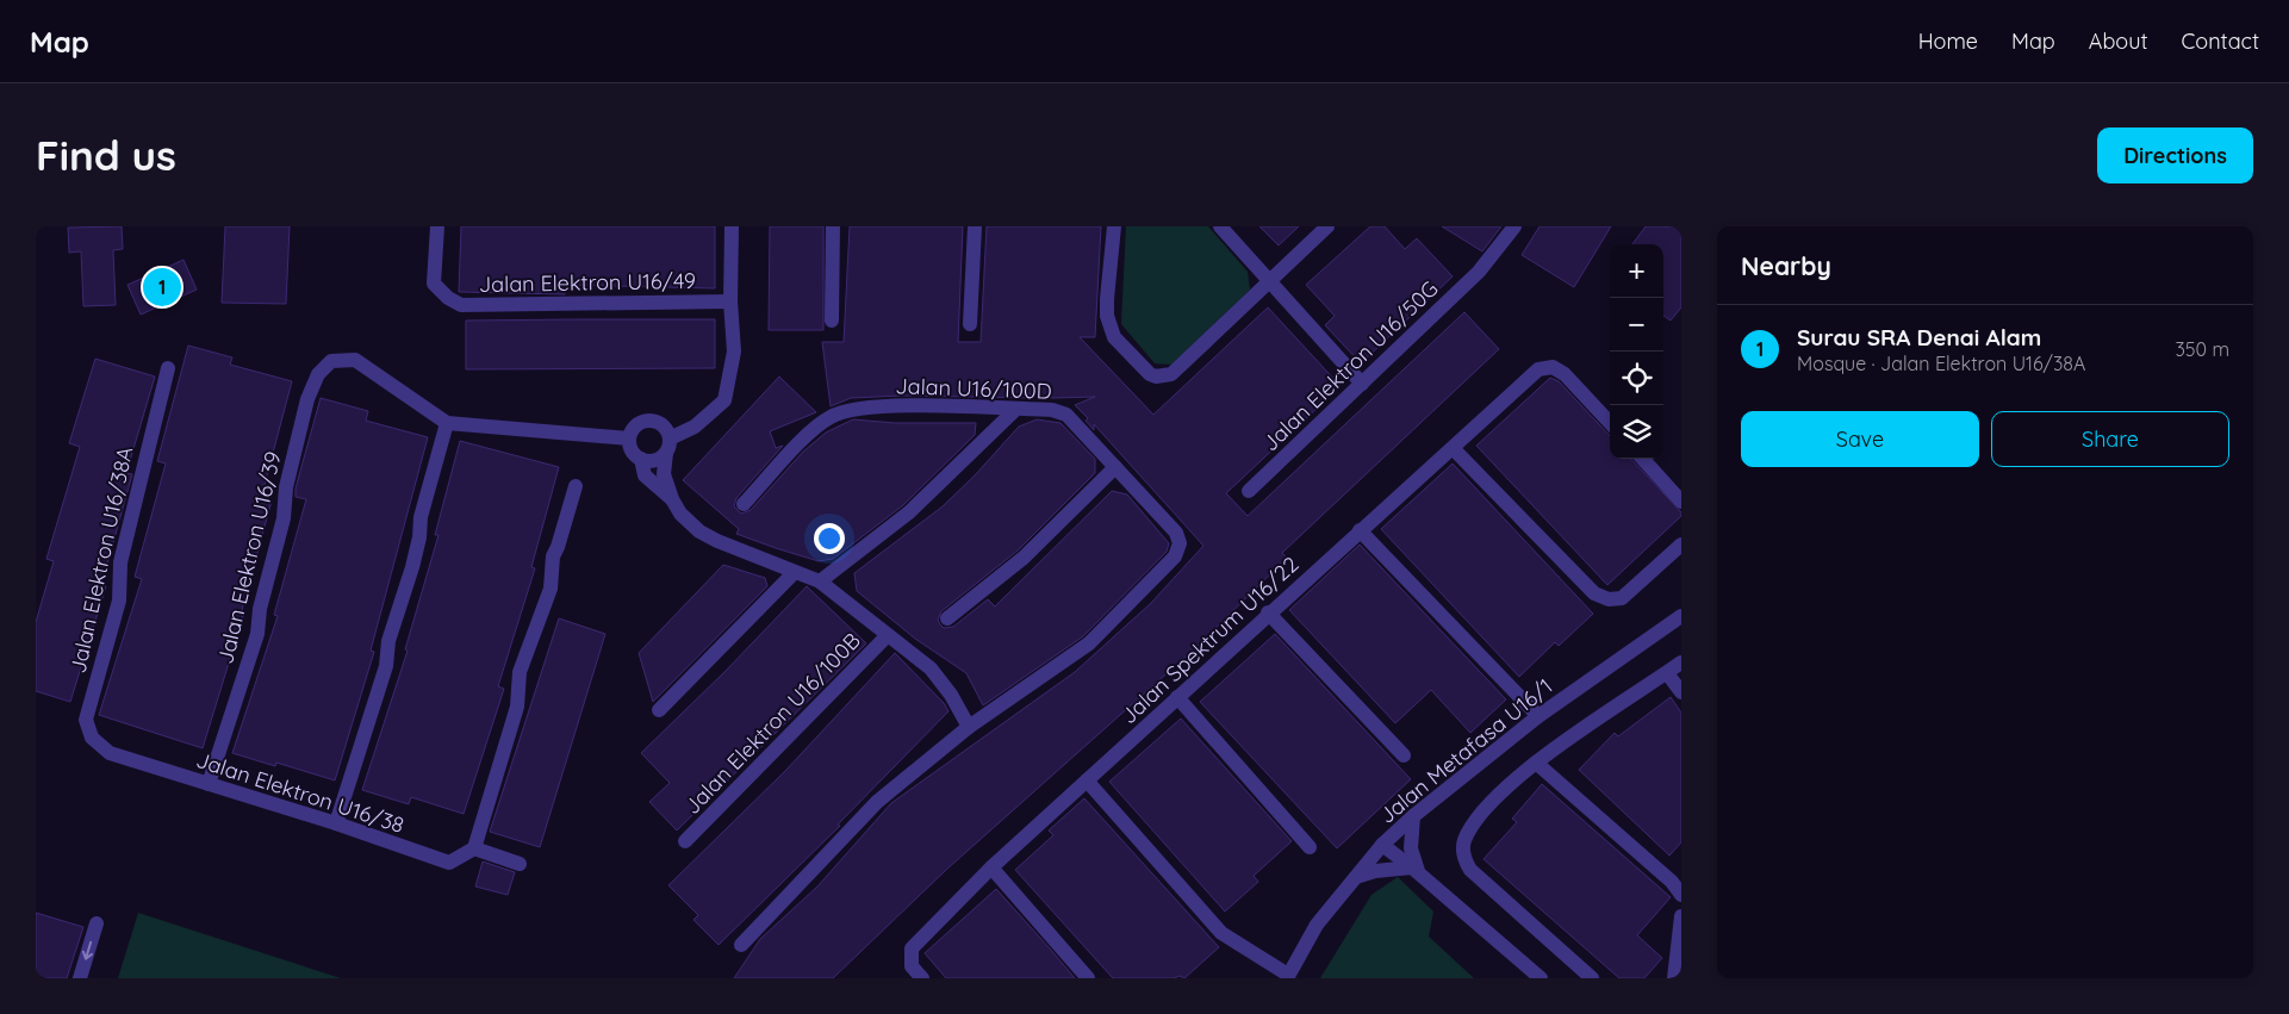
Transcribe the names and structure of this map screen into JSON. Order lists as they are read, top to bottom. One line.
{"streets":{"street":["Jalan Elektron U16/49","Jalan Elektron U16/50G","Jalan U16/100D","Jalan Elektron U16/39","Jalan Elektron U16/38A","Jalan Spektrum U16/22","Jalan Elektron U16/100B","Jalan Metafasa U16/1","Jalan Elektron U16/38"]},"crossings":[["Jalan Elektron U16/39","Jalan Elektron U16/38"],["Jalan Elektron U16/38A","Jalan Elektron U16/38"]],"page":{"header":"Map","nav":["Home","Map","About","Contact"],"buttons":["Directions",["Save","Share"]],"title":"Find us","heading":"Nearby","map_buttons":["+","−"],"pins":"1","list":[{"mark":"1","name":"Surau SRA Denai Alam","note":"Mosque · Jalan Elektron U16/38A","value":"350 m"}]}}
